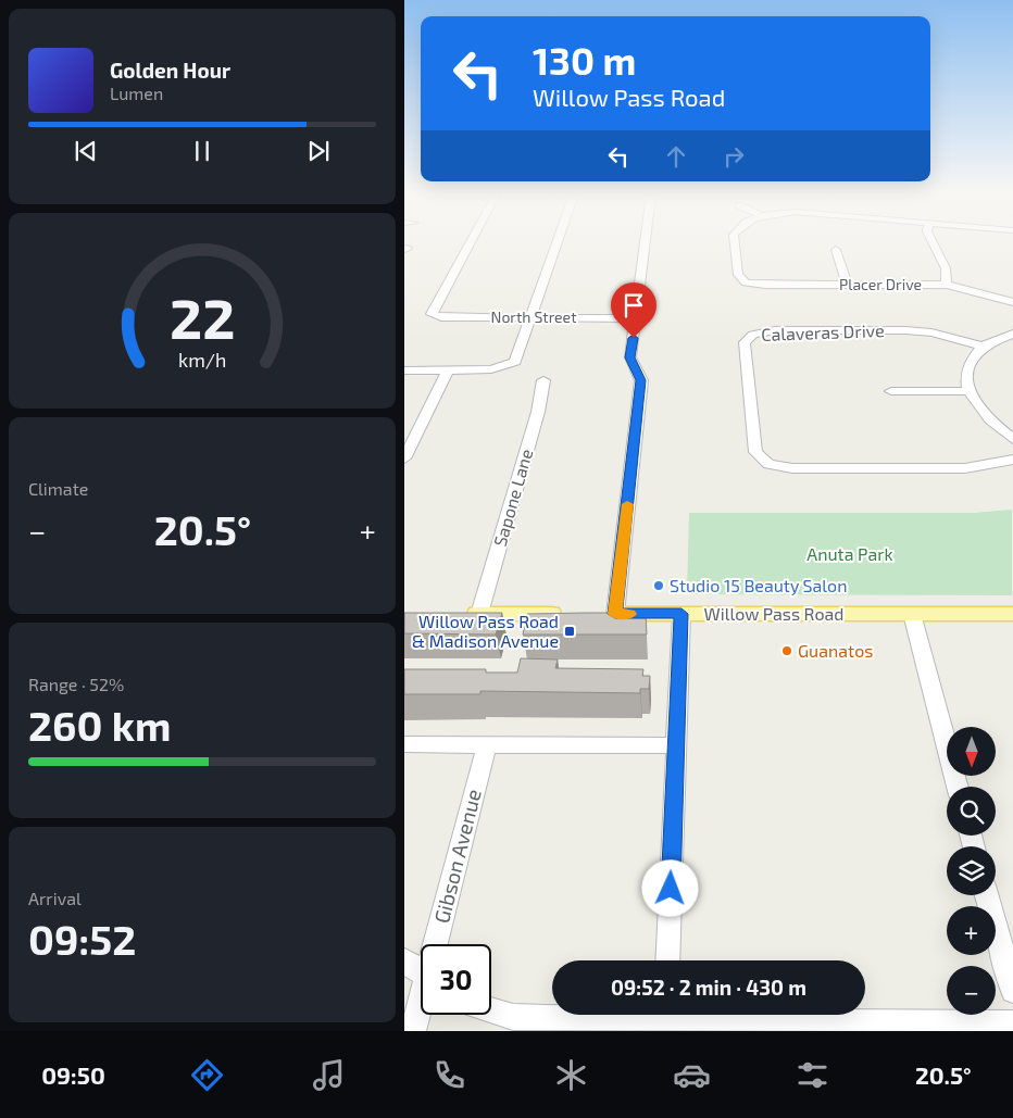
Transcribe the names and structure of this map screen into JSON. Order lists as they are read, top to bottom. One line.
{"streets":{"main road":["Willow Pass Road"],"street":["Placer Drive","North Street","Calaveras Drive","Sapone Lane","Gibson Avenue"]},"parks":["Anuta Park"],"places":{"other":["Studio 15 Beauty Salon","Guanatos"],"transit":["Willow Pass Road & Madison Avenue"]},"north":"bottom","page":{"turn":["130 m","Willow Pass Road"],"song":["Golden Hour","Lumen"],"tile":["Climate",["Range · 52%","260 km"],["Arrival","09:52"]],"heat":["−","20.5°","+"],"map_buttons":["+","−"],"limit":"30","trip":"09:52 · 2 min · 430 m","tabs":["09:50","20.5°"],"gauge":["22","km/h"]}}
